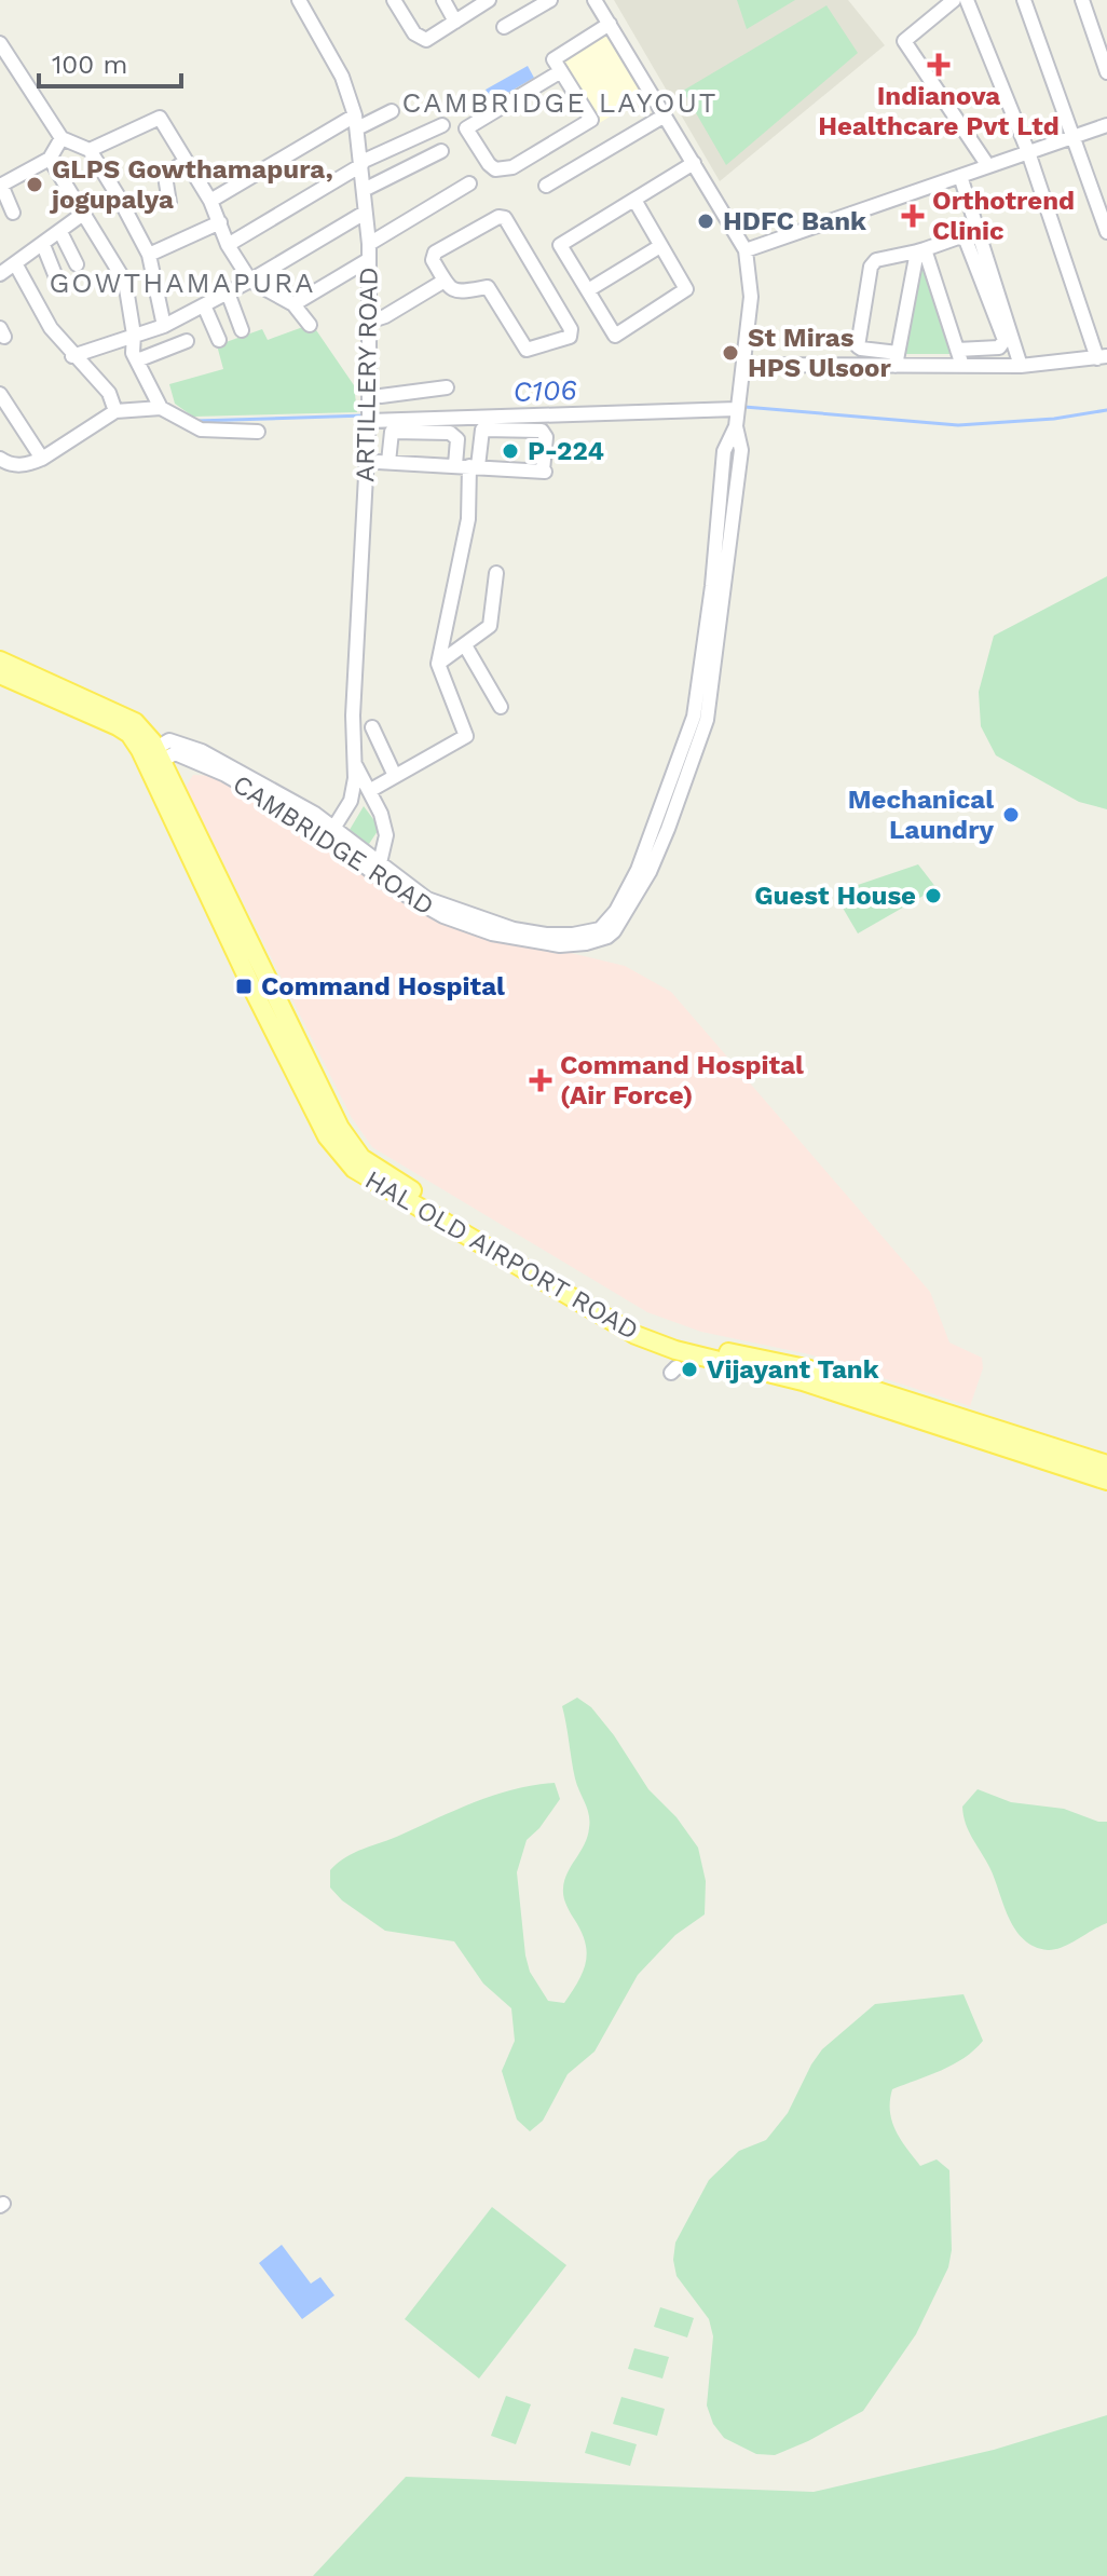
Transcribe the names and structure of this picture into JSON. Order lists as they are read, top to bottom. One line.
{"streets":{"main road":["HAL OLD AIRPORT ROAD"],"street":["ARTILLERY ROAD","CAMBRIDGE ROAD"]},"crossings":[["ARTILLERY ROAD","CAMBRIDGE ROAD"],["CAMBRIDGE ROAD","HAL OLD AIRPORT ROAD"]],"districts":["CAMBRIDGE LAYOUT","GOWTHAMAPURA"],"water":["C106"],"places":{"health":["Indianova Healthcare Pvt Ltd","Orthotrend Clinic","Command Hospital (Air Force)"],"other":["GLPS Gowthamapura, jogupalya","HDFC Bank","St Miras HPS Ulsoor","P-224","Mechanical Laundry","Guest House","Vijayant Tank"],"transit":["Command Hospital"]},"scale_bar":"100 m"}
